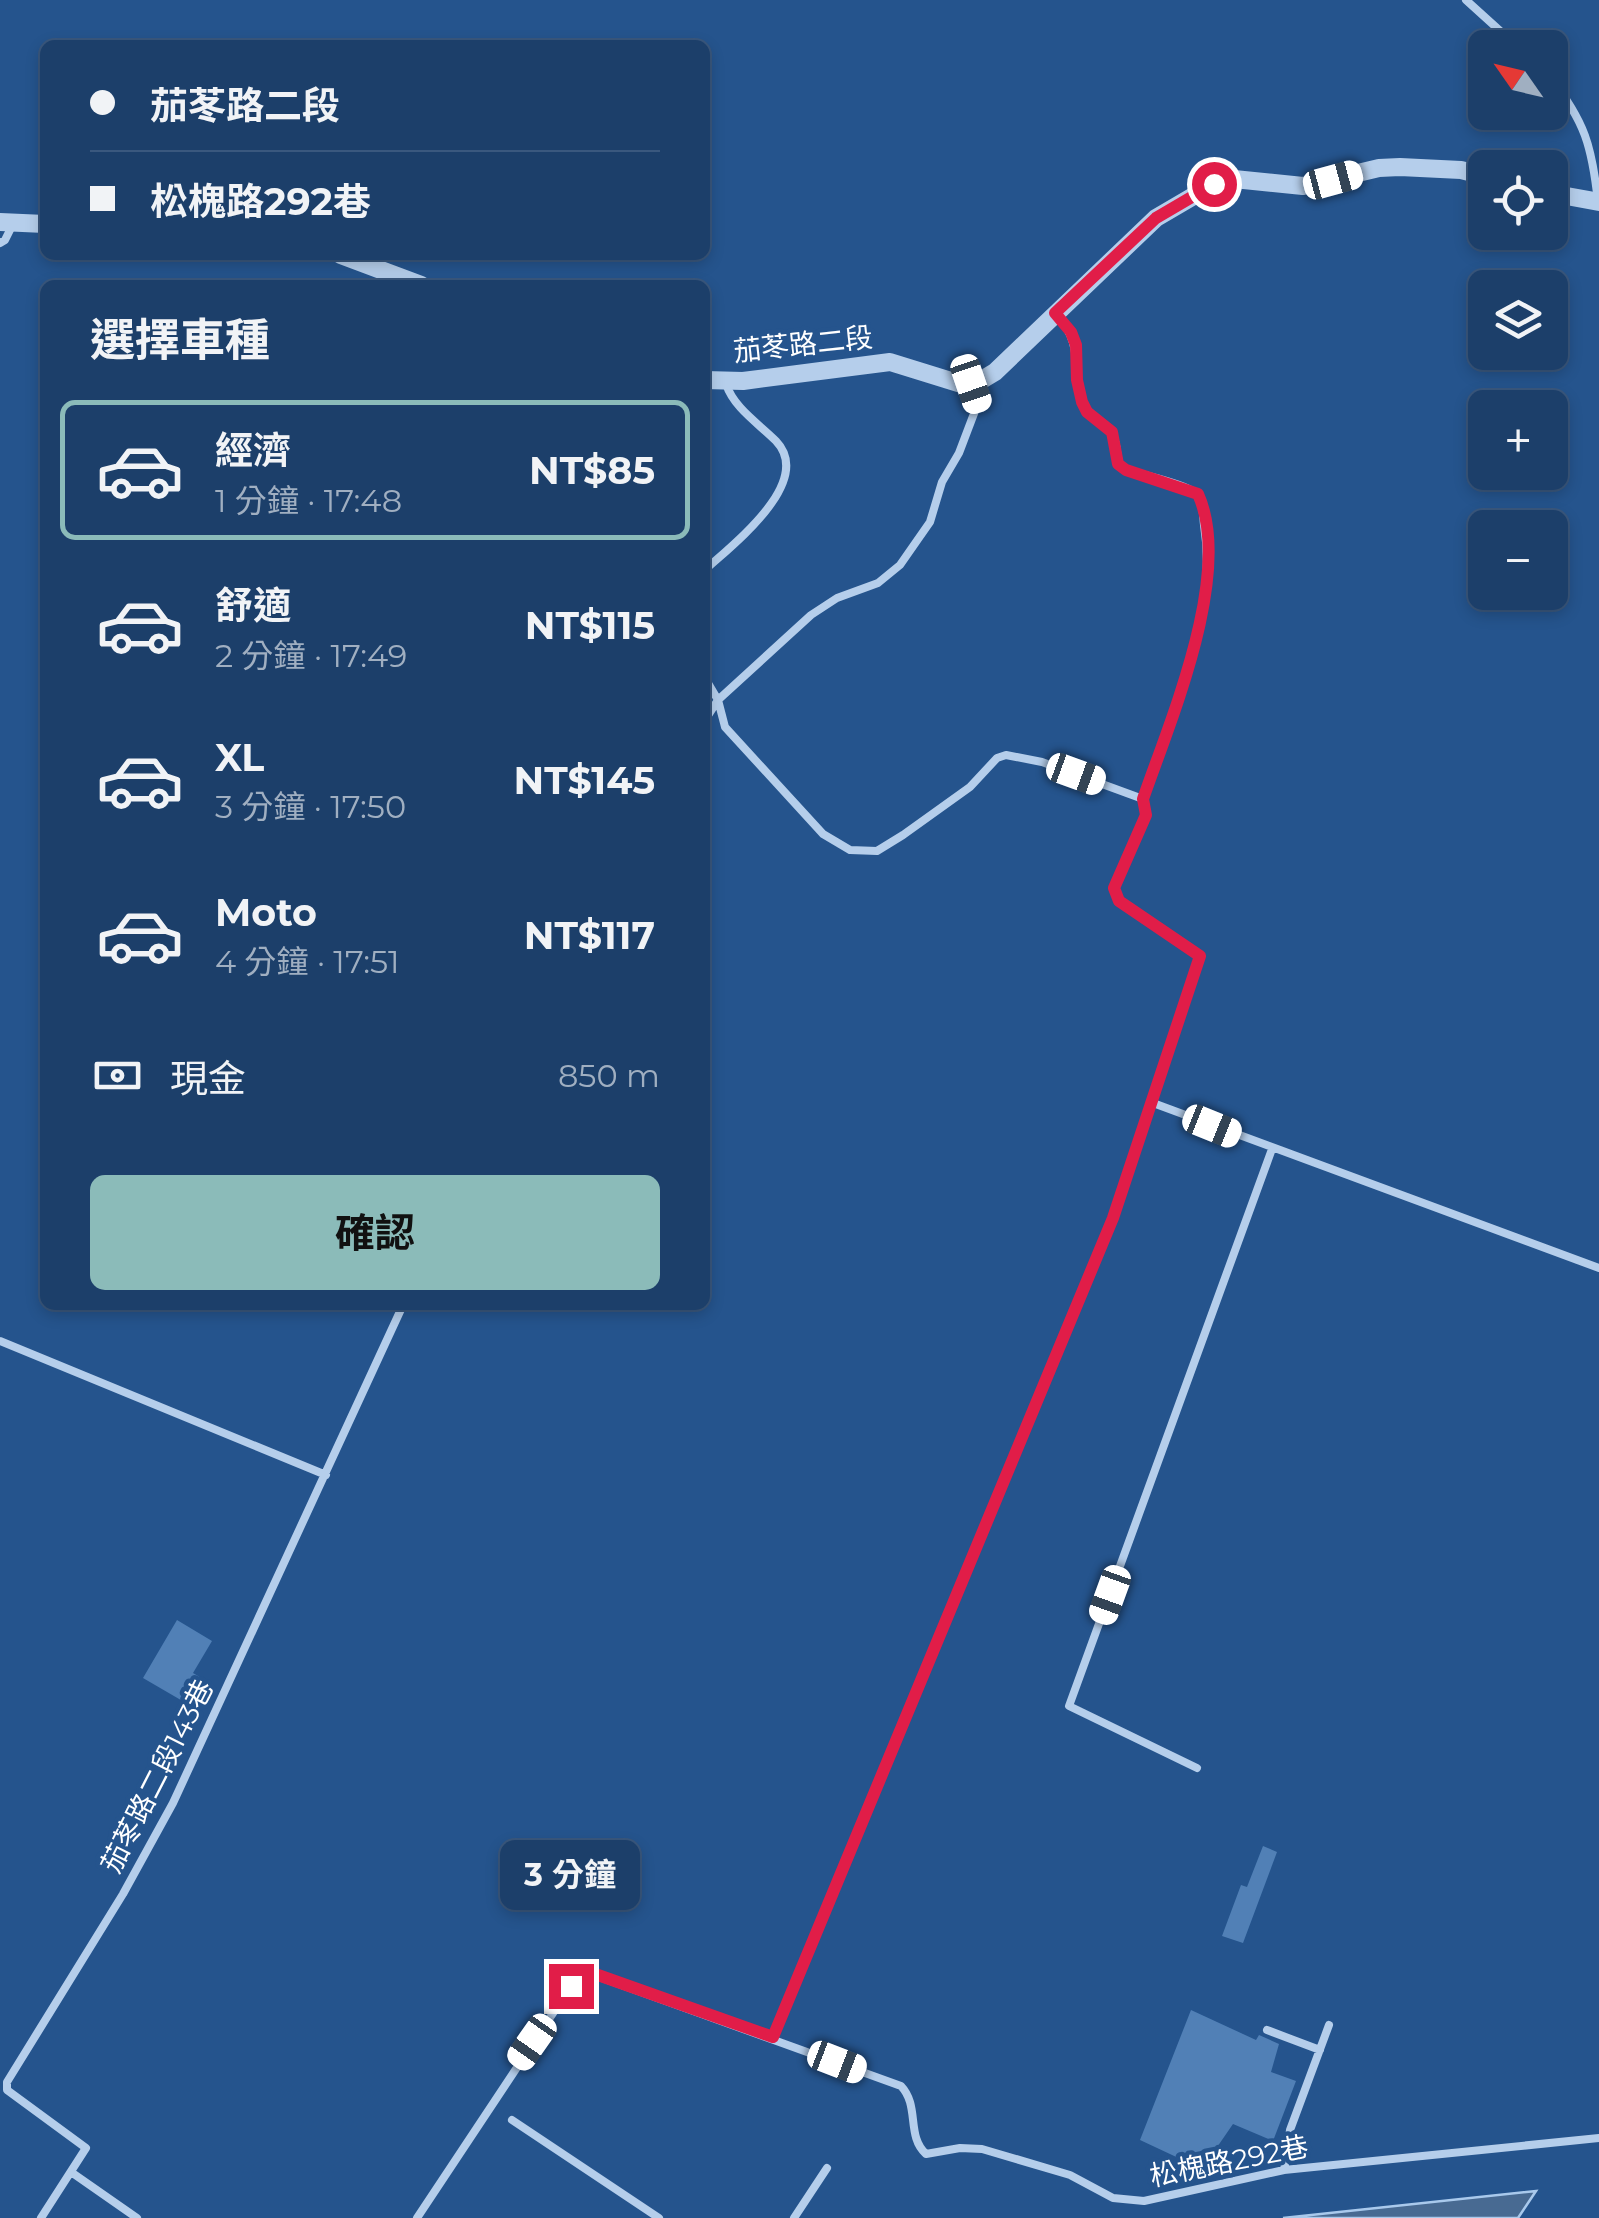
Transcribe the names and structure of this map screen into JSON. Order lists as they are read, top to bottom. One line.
{"streets":{"street":["茄苳路二段"],"lane":["茄苳路二段143巷","松槐路292巷"]},"north":"top left","page":{"map_buttons":["+","−"],"banner":["茄苳路二段","松槐路292巷"],"heading":"選擇車種","list":[{"name":"經濟","note":"1 分鐘 · 17:48","value":"NT$85"},{"name":"舒適","note":"2 分鐘 · 17:49","value":"NT$115"},{"name":"XL","note":"3 分鐘 · 17:50","value":"NT$145"},{"name":"Moto","note":"4 分鐘 · 17:51","value":"NT$117"}],"pay":["現金","850 m"],"buttons":"確認","bubble":"3 分鐘"}}
